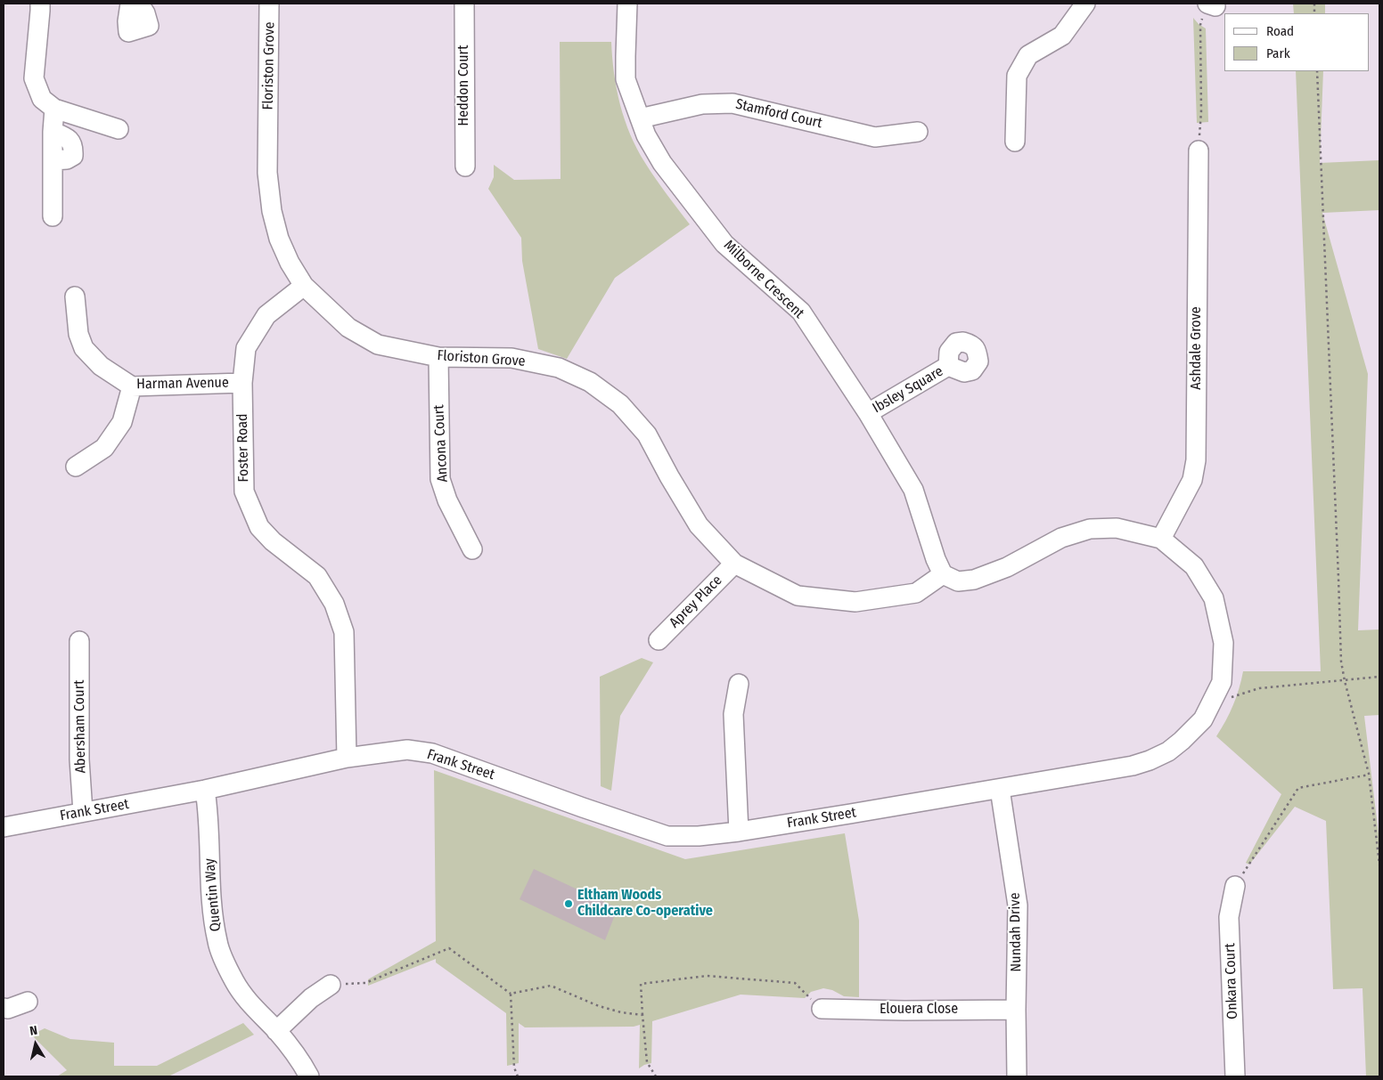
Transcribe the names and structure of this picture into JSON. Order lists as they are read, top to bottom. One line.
{"streets":{"street":["Floriston Grove","Heddon Court","Stamford Court","Milborne Crescent","Ashdale Grove","Harman Avenue","Ibsley Square","Ancona Court","Foster Road","Aprey Place","Abersham Court","Frank Street","Quentin Way","Nundah Drive","Onkara Court","Elouera Close"]},"crossings":[["Floriston Grove","Milborne Crescent"],["Floriston Grove","Ancona Court"],["Floriston Grove","Foster Road"],["Floriston Grove","Aprey Place"],["Floriston Grove","Frank Street"],["Stamford Court","Milborne Crescent"],["Milborne Crescent","Ibsley Square"],["Milborne Crescent","Frank Street"],["Ashdale Grove","Frank Street"],["Harman Avenue","Foster Road"],["Foster Road","Frank Street"],["Abersham Court","Frank Street"],["Frank Street","Quentin Way"],["Frank Street","Nundah Drive"],["Nundah Drive","Elouera Close"]],"places":["Eltham Woods Childcare Co-operative"],"legend":["Road","Park"],"north":"top"}
